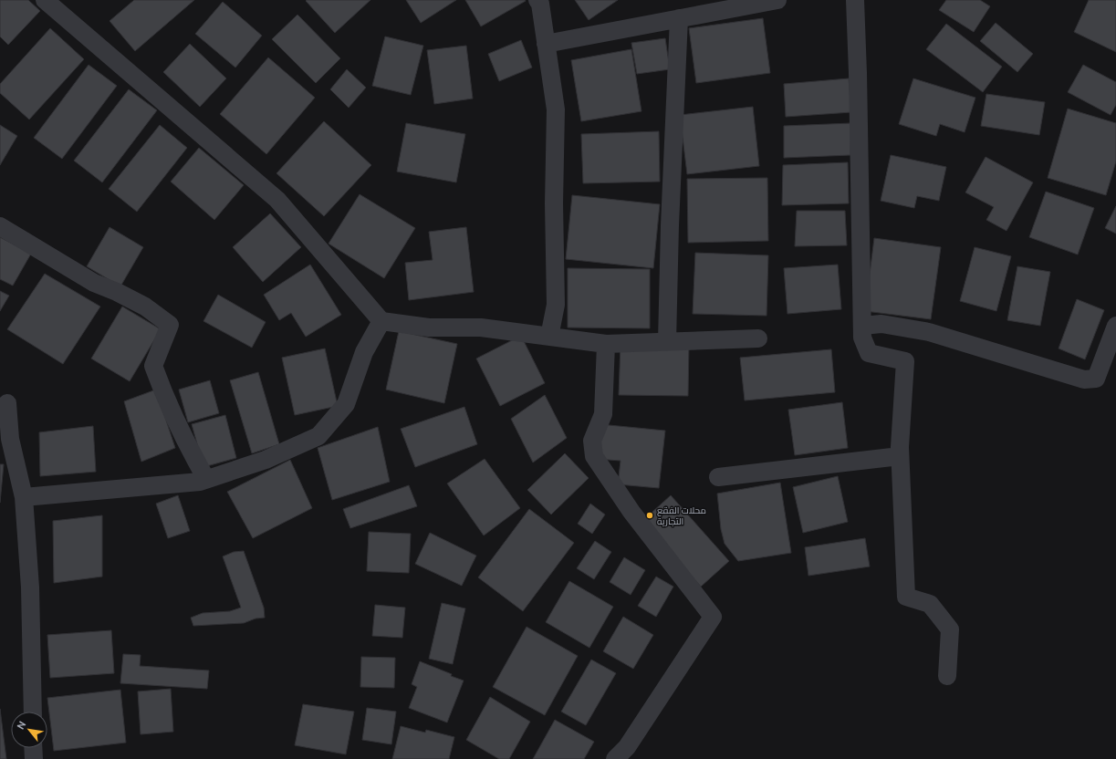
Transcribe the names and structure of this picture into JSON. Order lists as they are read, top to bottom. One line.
{"places":["محلات الفقع التجارية"],"north":"top left"}
